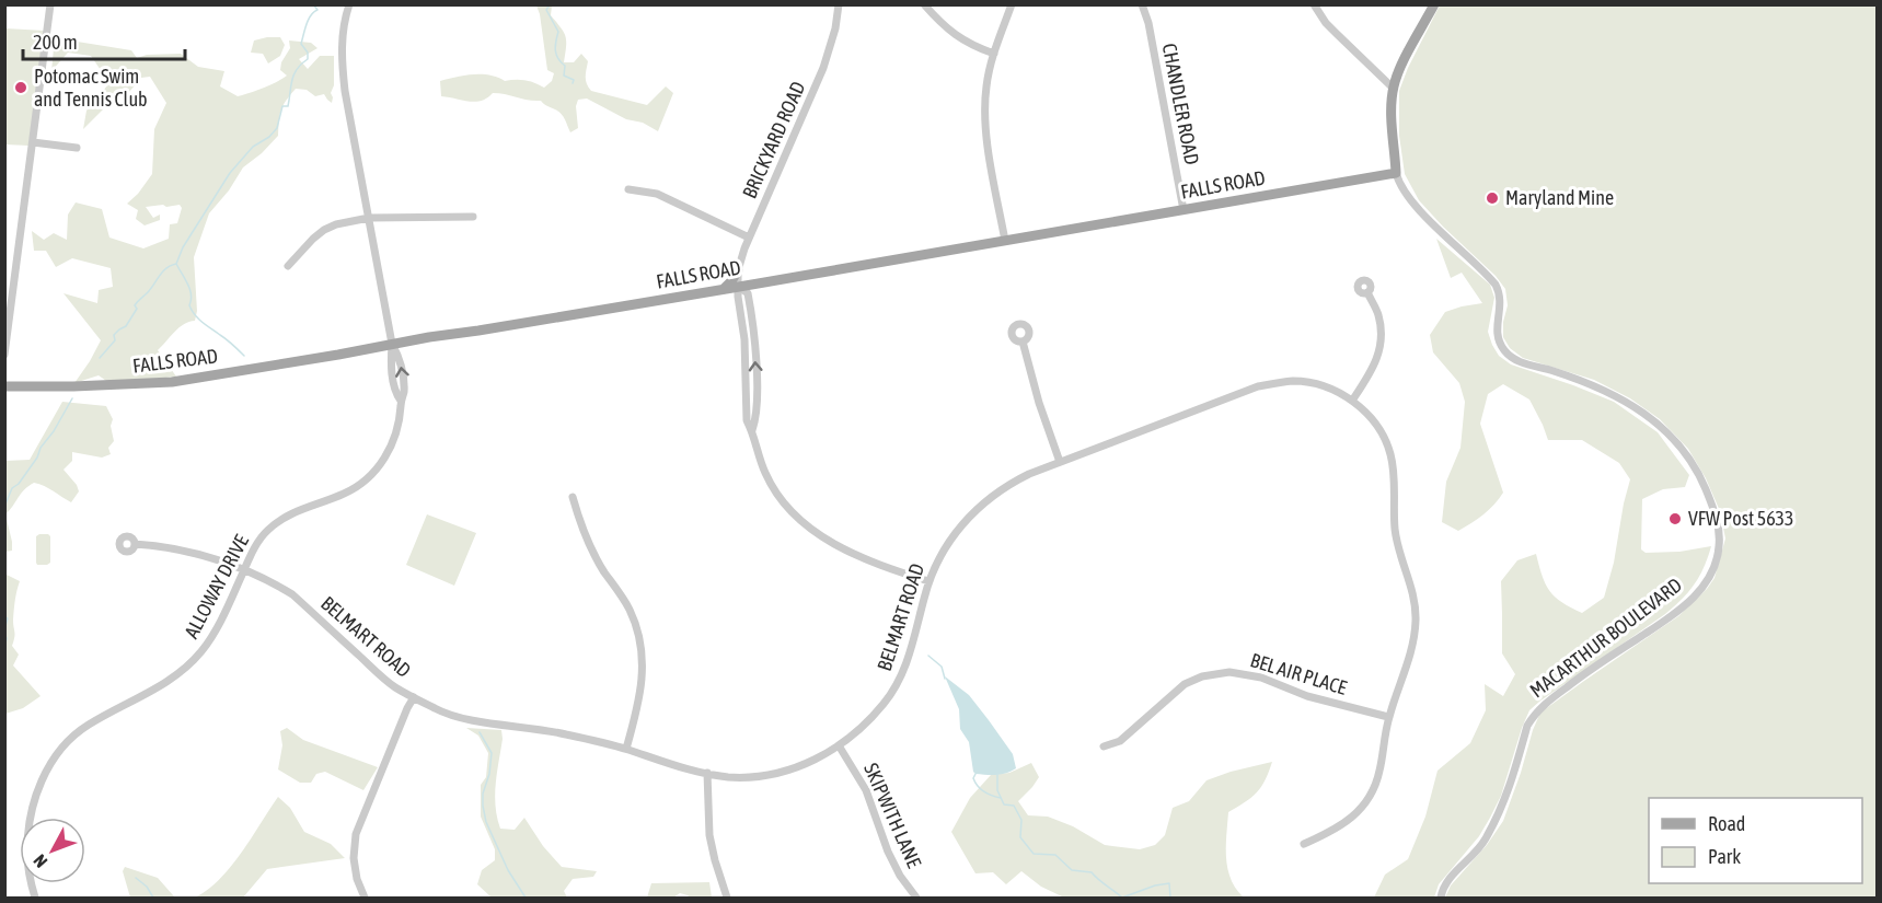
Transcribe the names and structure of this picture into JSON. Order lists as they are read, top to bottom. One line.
{"streets":{"main road":["FALLS ROAD","MACARTHUR BOULEVARD"],"street":["CHANDLER ROAD","BRICKYARD ROAD","ALLOWAY DRIVE","BELMART ROAD","BEL AIR PLACE","SKIPWITH LANE"]},"crossings":[["CHANDLER ROAD","FALLS ROAD"],["BRICKYARD ROAD","FALLS ROAD"],["BRICKYARD ROAD","BELMART ROAD"],["FALLS ROAD","ALLOWAY DRIVE"],["FALLS ROAD","MACARTHUR BOULEVARD"],["ALLOWAY DRIVE","BELMART ROAD"],["BELMART ROAD","BEL AIR PLACE"],["BELMART ROAD","SKIPWITH LANE"]],"places":["Potomac Swim and Tennis Club","Maryland Mine","VFW Post 5633"],"legend":["Road","Park"],"scale_bar":"200 m","north":"bottom left"}
